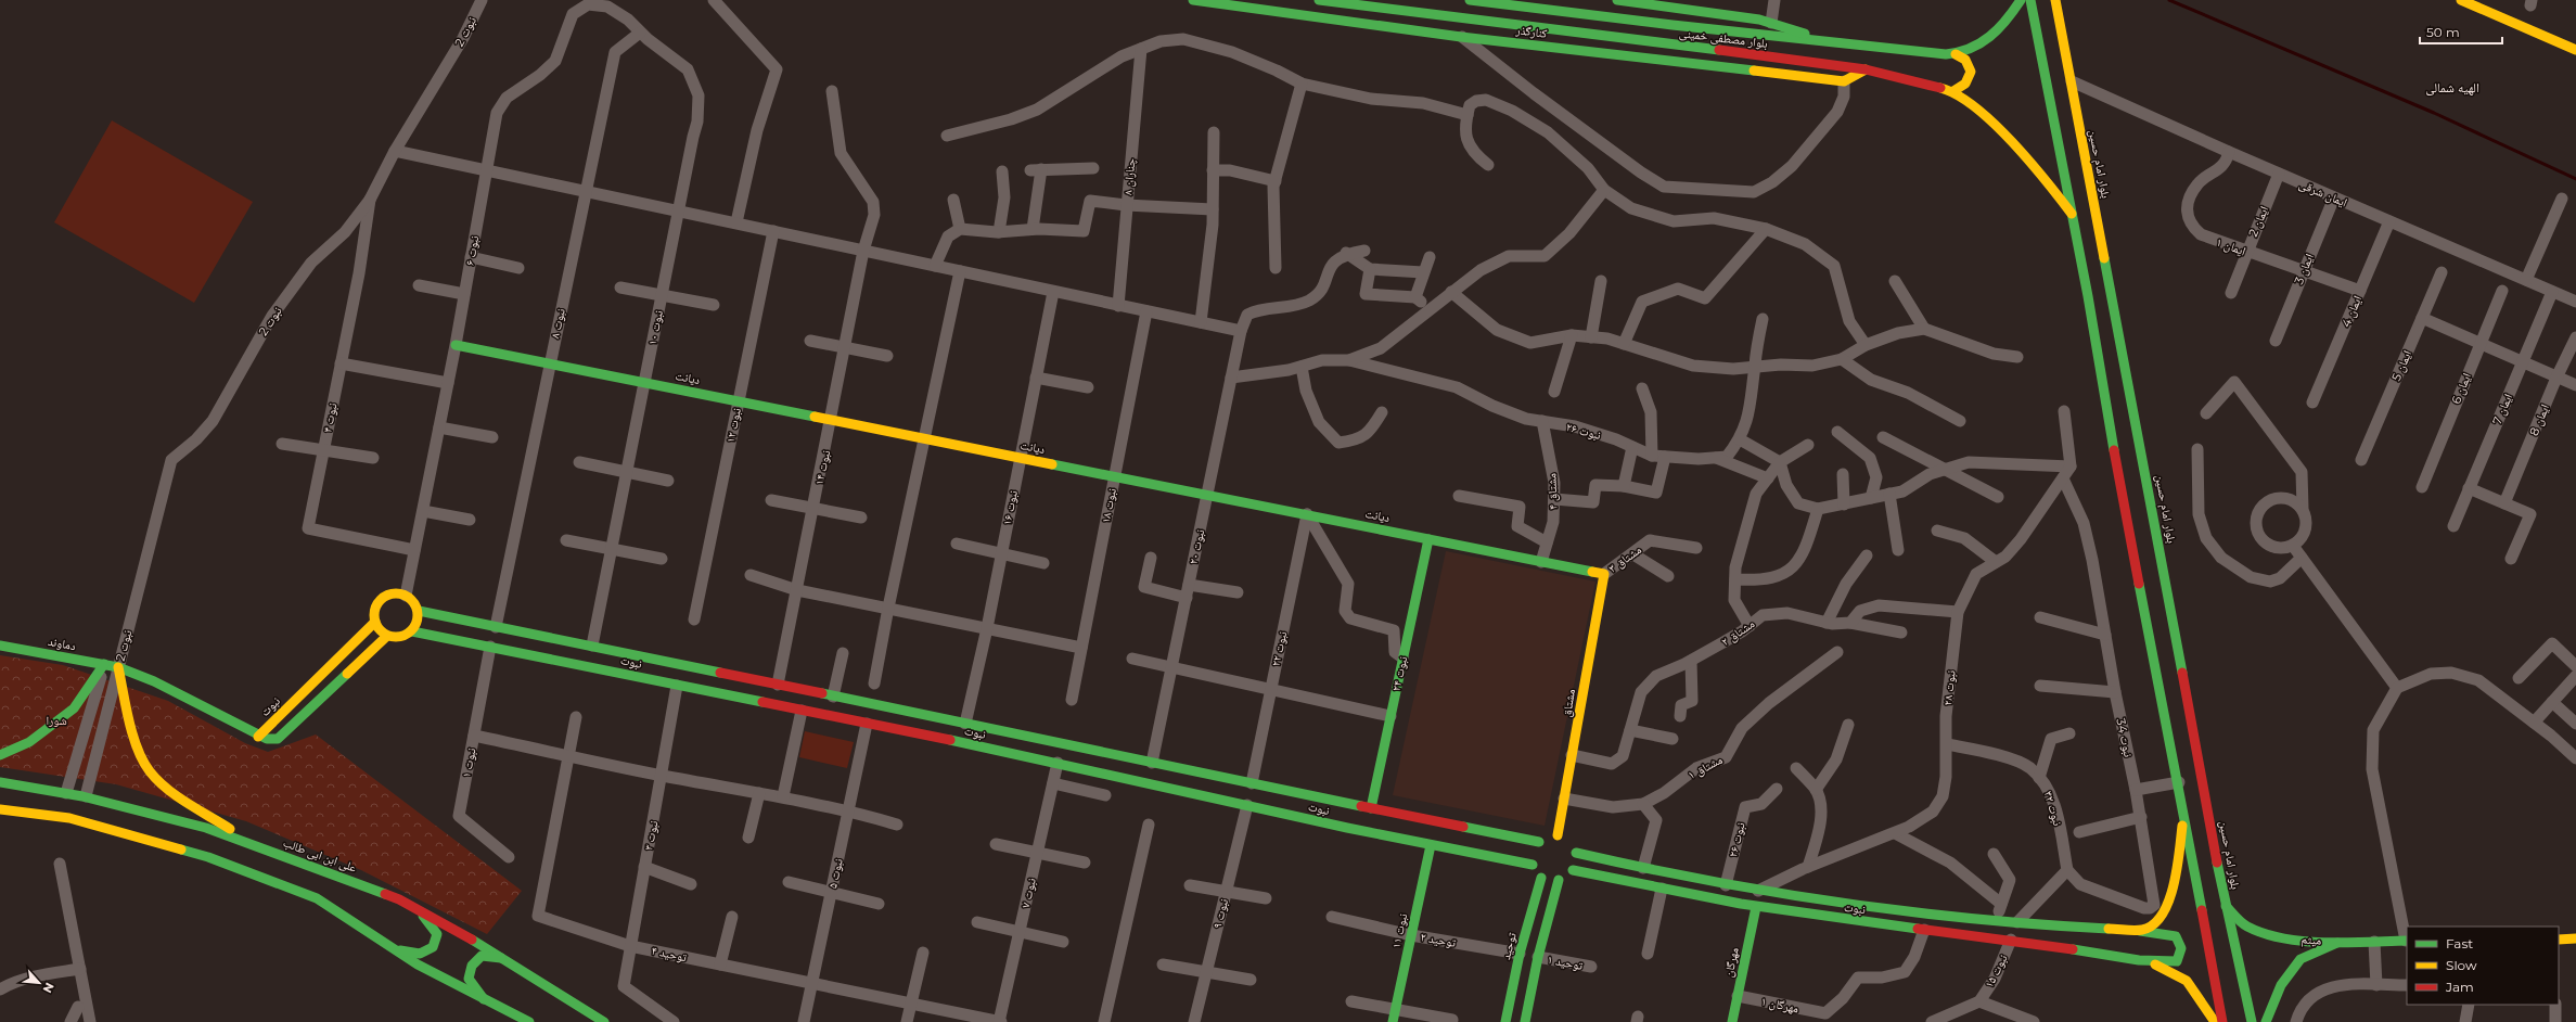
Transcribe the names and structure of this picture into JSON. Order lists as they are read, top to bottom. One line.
{"streets":{"main road":["کنارگذر","بلوار مصطفی خمینی","بلوار امام حسین","دیانت","دماوند","نبوت","نبوت ۲۴","مشتاق","علی ابن ابی طالب","نبوت ۱۱","میثم","توحید","مهرگان"],"street":["نبوت 2","چناران ۸","ایمان شرقی","ایمان 2","ایمان ۱","نبوت ۶","ایمان 3","ایمان 4","نبوت ۸","نبوت ۱۰","ایمان 5","ایمان 6","ایمان 7","نبوت ۴","ایمان 8","نبوت ۱۲","نبوت ۲۶","نبوت ۱۴","مشتاق ۴","نبوت ۱۸","نبوت ۱۶","نبوت ۲۰","مشتاق ۳","مشتاق ۲","نبوت ۲۲","نبوت ۲۸","نبوت 34","نبوت ۱","مشتاق ۱","نبوت ۳۲","نبوت ۳","نبوت ۵","نبوت ۷","نبوت ۹","توحید ۲","توحید ۴","توحید ۱","نبوت ۱۵","مهرگان ۱"]},"crossings":[["نبوت 2","نبوت ۴"],["نبوت 2","دماوند"],["نبوت 2","علی ابن ابی طالب"],["بلوار امام حسین","ایمان شرقی"],["بلوار امام حسین","میثم"],["ایمان شرقی","ایمان 2"],["ایمان شرقی","ایمان ۱"],["ایمان شرقی","ایمان 3"],["ایمان شرقی","ایمان 4"],["ایمان شرقی","ایمان 7"],["ایمان 2","ایمان ۱"],["ایمان ۱","ایمان 3"],["ایمان ۱","ایمان 4"],["نبوت ۶","نبوت ۸"],["نبوت ۶","نبوت ۱۰"],["نبوت ۶","دیانت"],["نبوت ۶","نبوت ۴"],["نبوت ۶","نبوت"],["نبوت ۸","نبوت ۱۰"],["نبوت ۸","دیانت"],["نبوت ۸","نبوت"],["نبوت ۱۰","دیانت"],["نبوت ۱۰","نبوت"],["دیانت","نبوت ۱۲"],["دیانت","نبوت ۱۴"],["دیانت","مشتاق ۴"],["دیانت","نبوت ۱۸"],["دیانت","نبوت ۱۶"],["دیانت","نبوت ۲۰"],["دیانت","مشتاق ۳"],["دیانت","نبوت ۲۲"],["دیانت","نبوت ۲۴"],["دیانت","مشتاق"],["نبوت ۲۶","مشتاق ۴"],["نبوت ۲۶","نبوت"],["نبوت ۱۴","نبوت"],["نبوت ۱۶","نبوت"],["نبوت ۲۰","نبوت"],["مشتاق ۳","مشتاق"],["مشتاق ۲","مشتاق"],["نبوت ۲۲","نبوت"],["نبوت ۲۲","نبوت ۹"],["نبوت","نبوت ۲۴"],["نبوت","نبوت ۲۸"],["نبوت","مشتاق"],["نبوت","نبوت ۱"],["نبوت","نبوت ۳"],["نبوت","نبوت ۵"],["نبوت","نبوت ۷"],["نبوت","نبوت ۹"],["نبوت","نبوت ۱۱"],["نبوت","توحید"],["نبوت","مهرگان"],["نبوت","نبوت ۱۵"],["نبوت","مهرگان ۱"],["نبوت ۲۸","نبوت 34"],["نبوت ۲۸","نبوت ۳۲"],["مشتاق","مشتاق ۱"],["مشتاق","توحید"],["نبوت 34","نبوت ۳۲"],["نبوت ۳","توحید ۴"],["نبوت ۵","توحید ۴"],["نبوت ۷","توحید ۴"],["نبوت ۱۱","توحید ۲"],["توحید ۲","توحید"],["مهرگان","مهرگان ۱"]],"districts":["الهیه شمالی"],"parks":["شورا"],"legend":["Fast","Slow","Jam"],"scale_bar":"50 m","north":"bottom right"}
